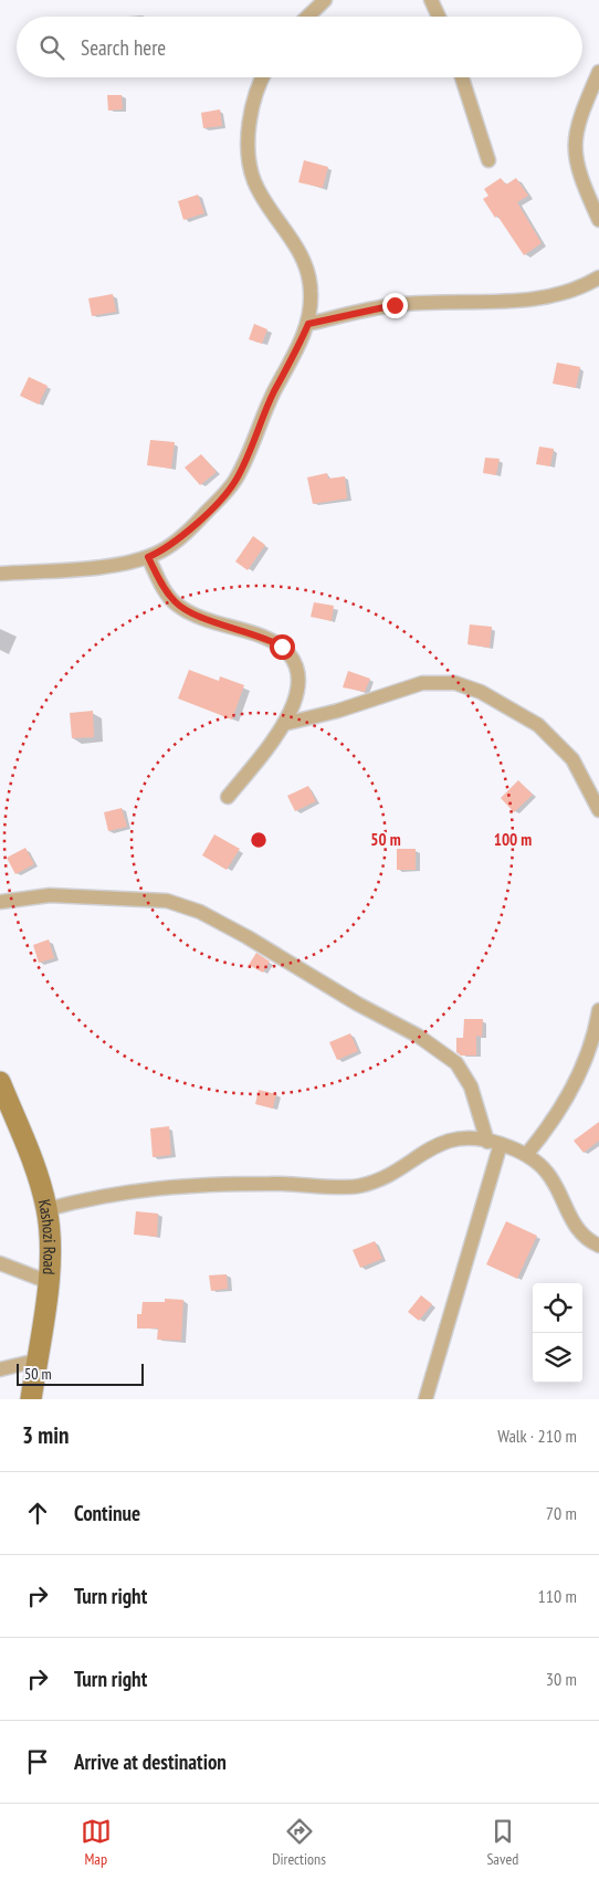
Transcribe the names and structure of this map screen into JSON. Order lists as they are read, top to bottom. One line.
{"streets":{"main road":["Kashozi Road"]},"scale_bar":"50 m","page":{"search":"Search here","scale":"50 m","heading":["3 min","Walk · 210 m"],"list":[["Continue","70 m"],["Turn right","110 m"],["Turn right","30 m"],"Arrive at destination"],"nav":["Map","Directions","Saved"]},"rings":["50 m","100 m"]}
